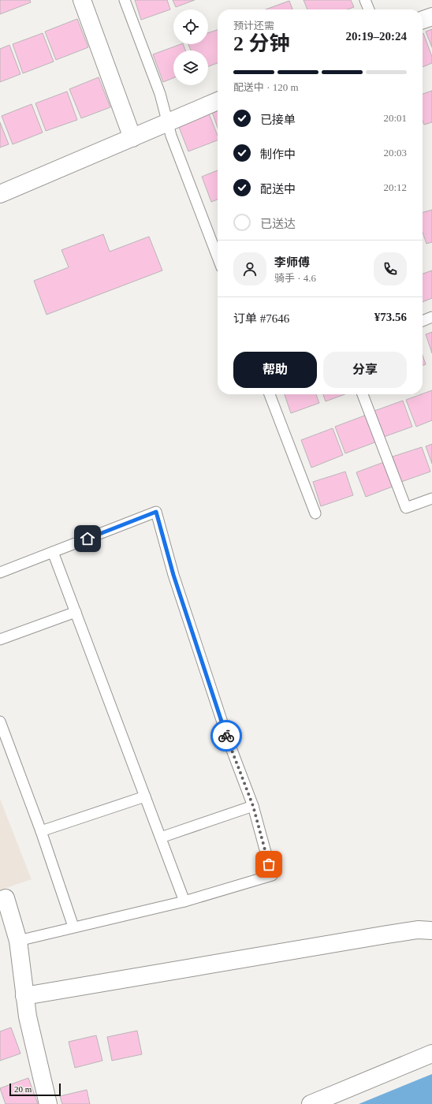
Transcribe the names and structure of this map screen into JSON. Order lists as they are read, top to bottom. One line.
{"scale_bar":"20 m","page":{"heading":["2 分钟","预计还需","20:19–20:24"],"panel":["李师傅","骑手 · 4.6","订单 #7646","¥73.56"],"bar":"配送中 · 120 m","list":[["已接单","20:01"],["制作中","20:03"],["配送中","20:12"],"已送达"],"buttons":["帮助","分享"],"scale":"20 m"}}
